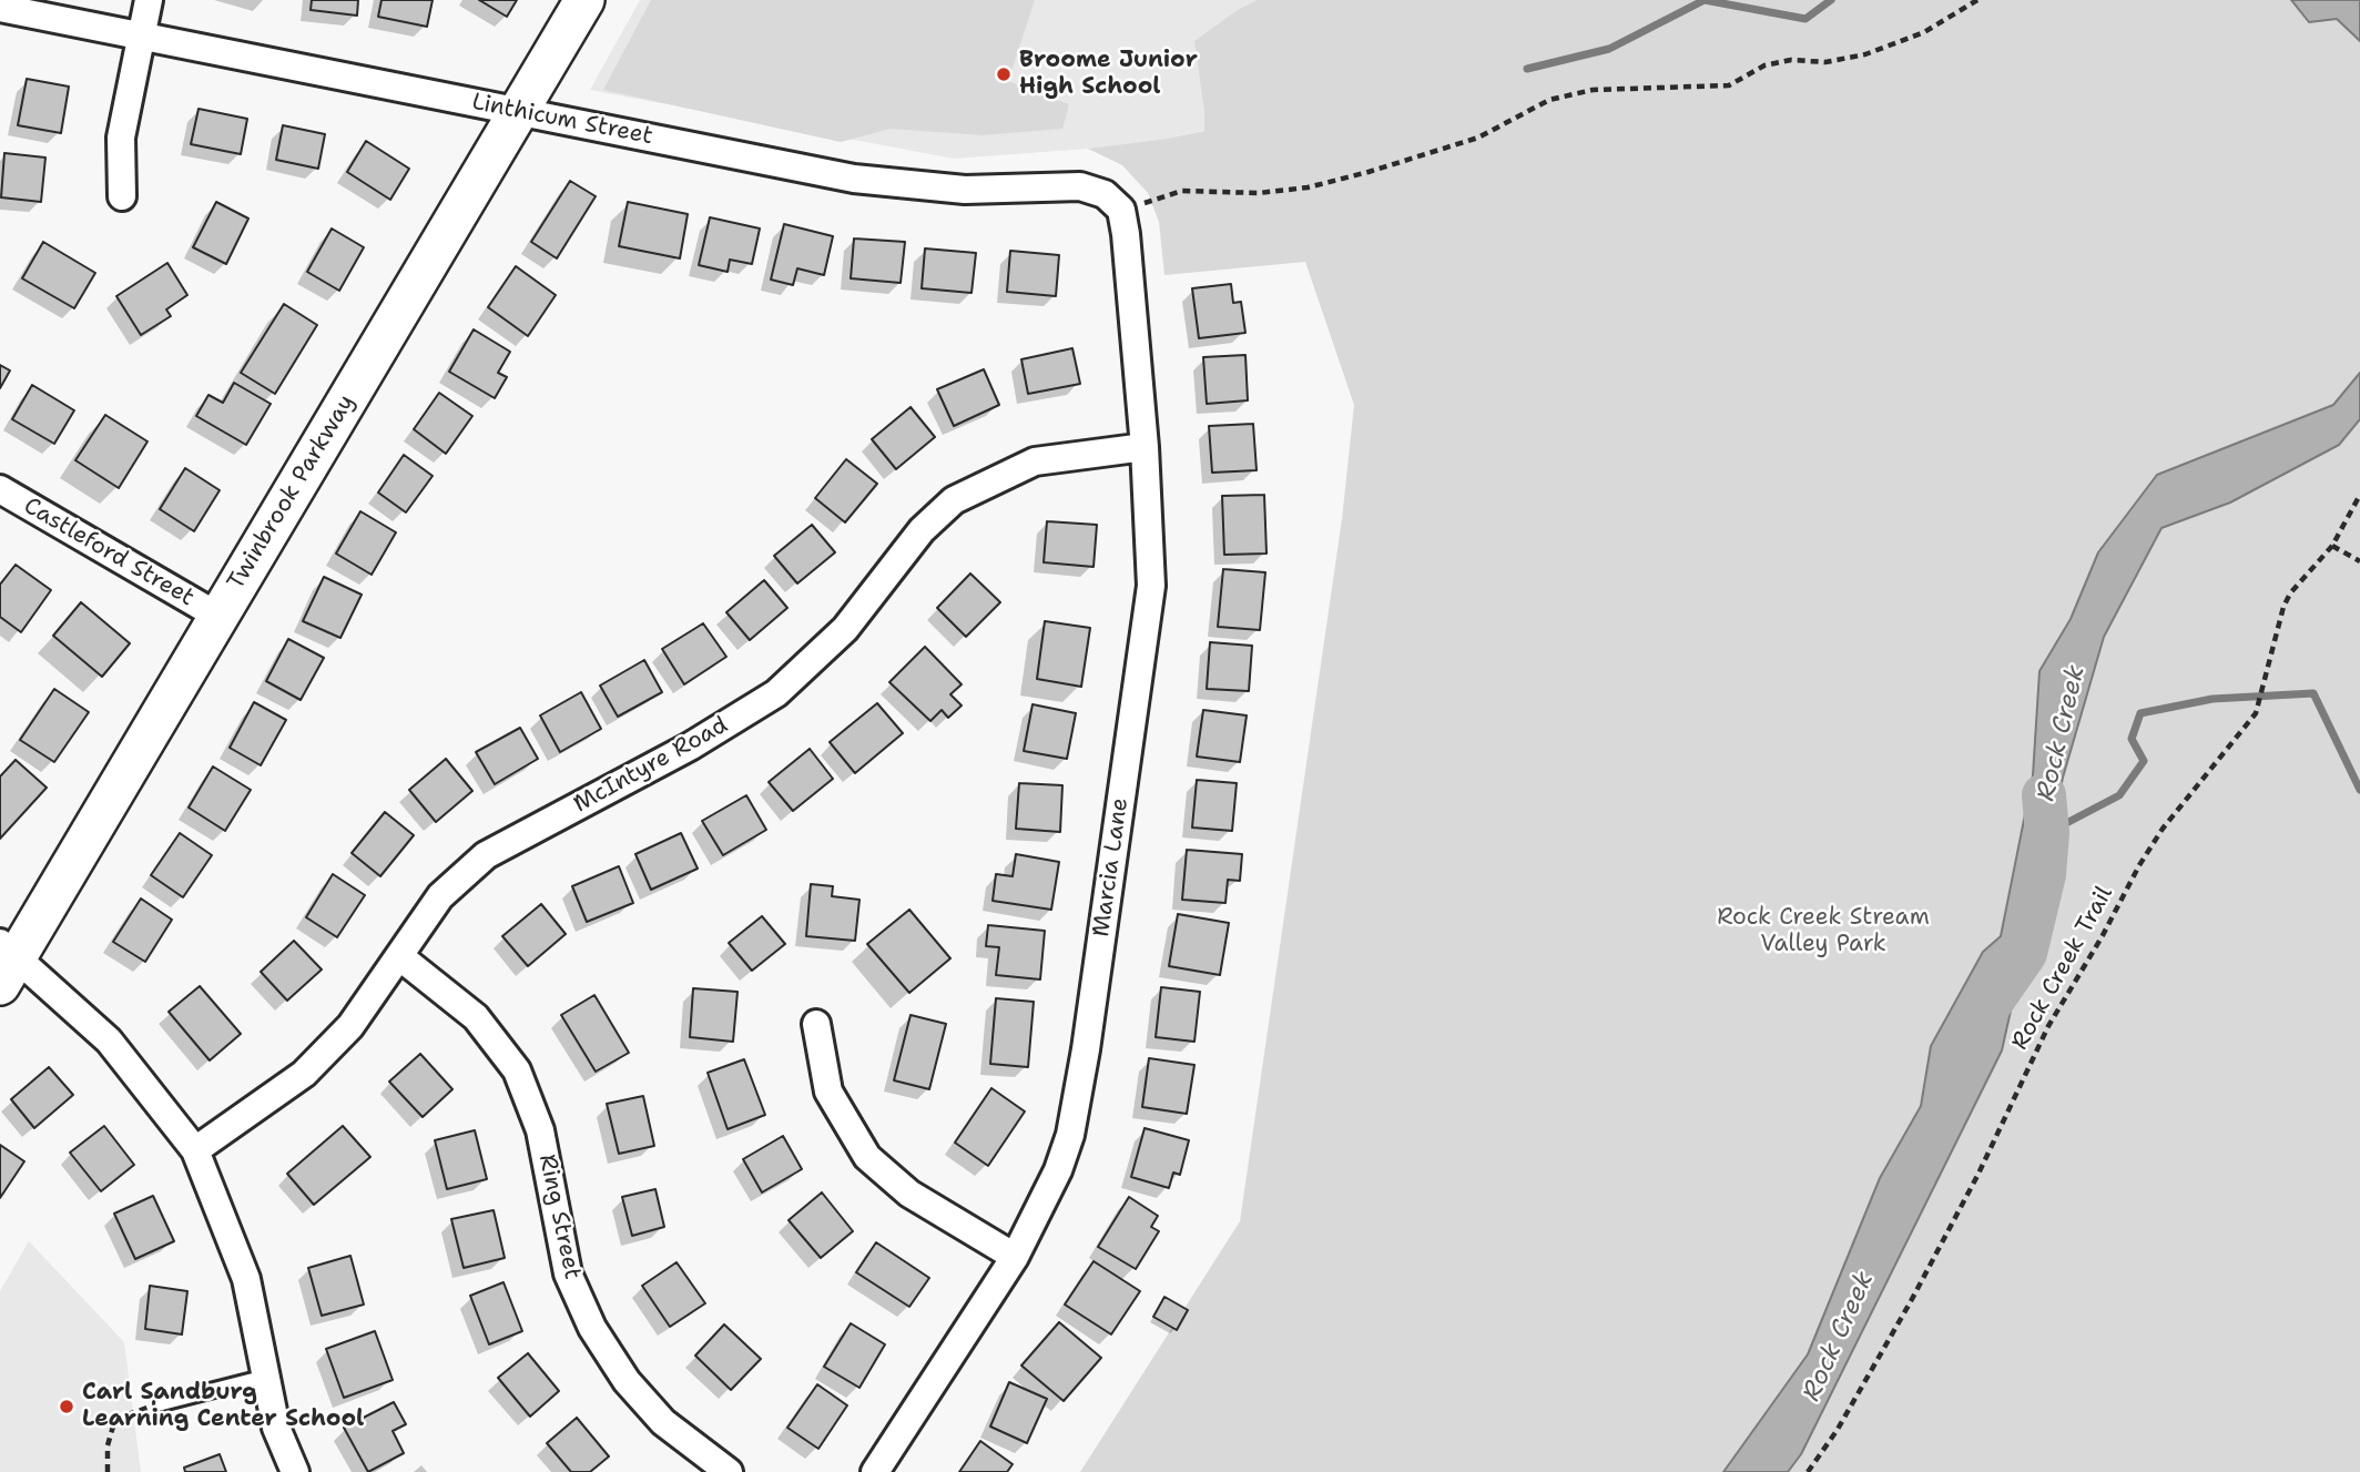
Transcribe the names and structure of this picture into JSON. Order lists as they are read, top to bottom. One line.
{"streets":{"street":["Linthicum Street","Twinbrook Parkway","Castleford Street","McIntyre Road","Marcia Lane","Ring Street"],"path":["Rock Creek Trail"]},"crossings":[["Linthicum Street","Twinbrook Parkway"],["Linthicum Street","Marcia Lane"],["Twinbrook Parkway","Castleford Street"],["McIntyre Road","Marcia Lane"],["McIntyre Road","Ring Street"]],"water":["Rock Creek"],"parks":["Rock Creek Stream Valley Park"],"places":["Broome Junior High School","Carl Sandburg Learning Center School"]}
